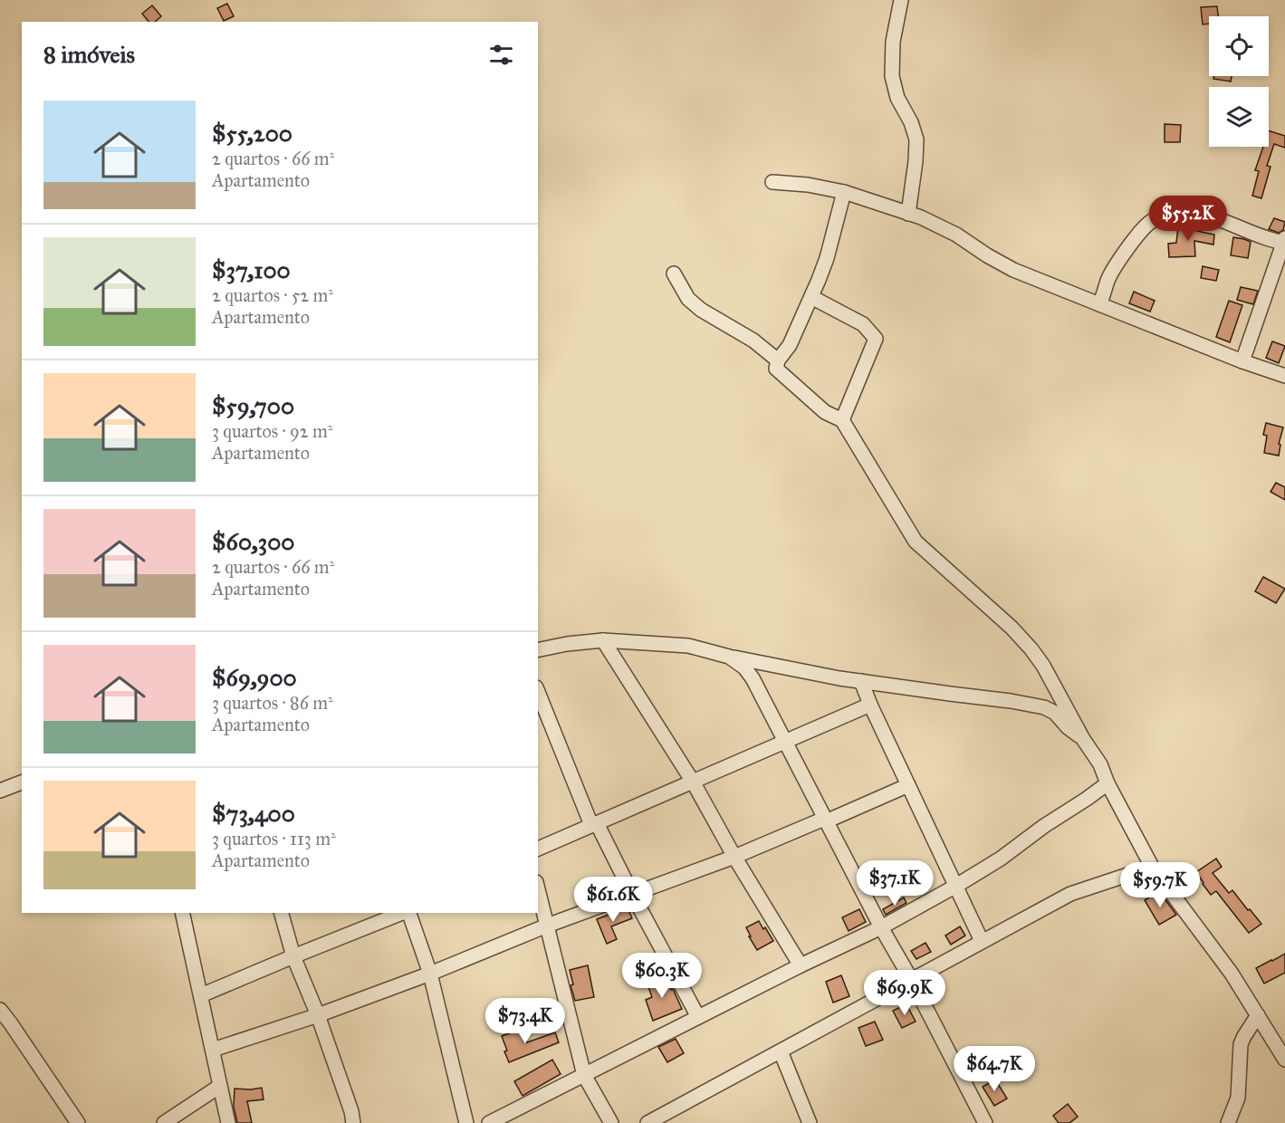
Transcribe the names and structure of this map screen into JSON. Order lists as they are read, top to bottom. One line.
{"page":{"heading":"8 imóveis","list":[{"name":"$55,200","note":"2 quartos · 66 m² · Apartamento"},{"name":"$37,100","note":"2 quartos · 52 m² · Apartamento"},{"name":"$59,700","note":"3 quartos · 92 m² · Apartamento"},{"name":"$60,300","note":"2 quartos · 66 m² · Apartamento"},{"name":"$69,900","note":"3 quartos · 86 m² · Apartamento"},{"name":"$73,400","note":"3 quartos · 113 m² · Apartamento"}],"price":["$55.2K","$37.1K","$59.7K","$61.6K","$60.3K","$69.9K","$73.4K","$64.7K"]}}
